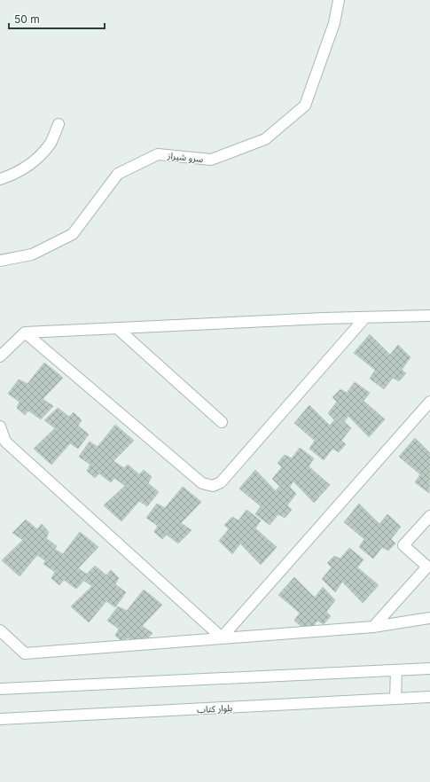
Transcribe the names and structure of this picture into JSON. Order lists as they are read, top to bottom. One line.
{"streets":{"street":["سرو شیراز","بلوار کتاب"]},"scale_bar":"50 m"}
